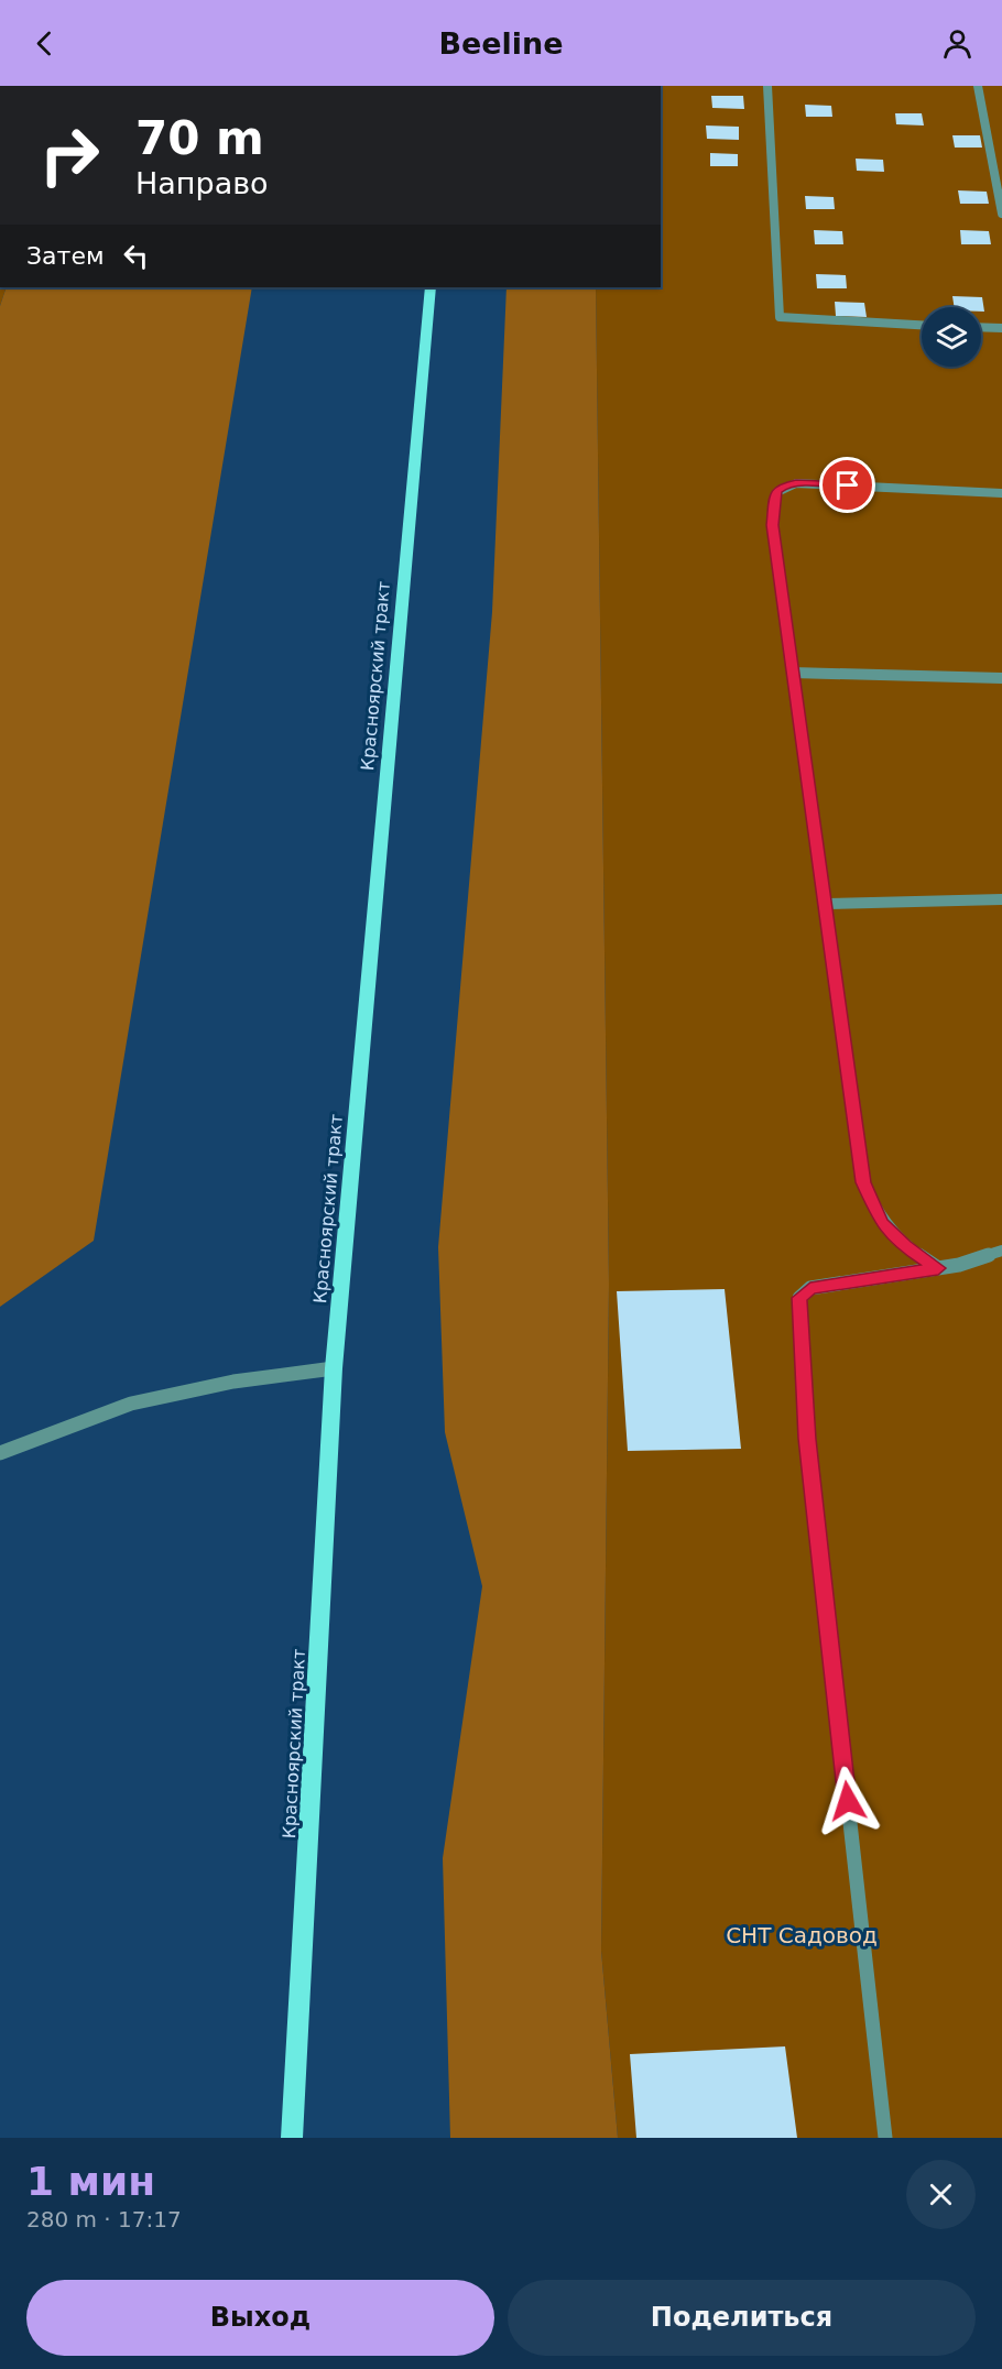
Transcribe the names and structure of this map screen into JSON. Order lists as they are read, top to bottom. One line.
{"streets":{"main road":["Красноярский тракт"]},"parks":["СНТ Садовод"],"page":{"header":"Beeline","turn":["70 m","Направо"],"then":"Затем","heading":["1 мин","280 m · 17:17"],"buttons":["Выход","Поделиться"]}}
